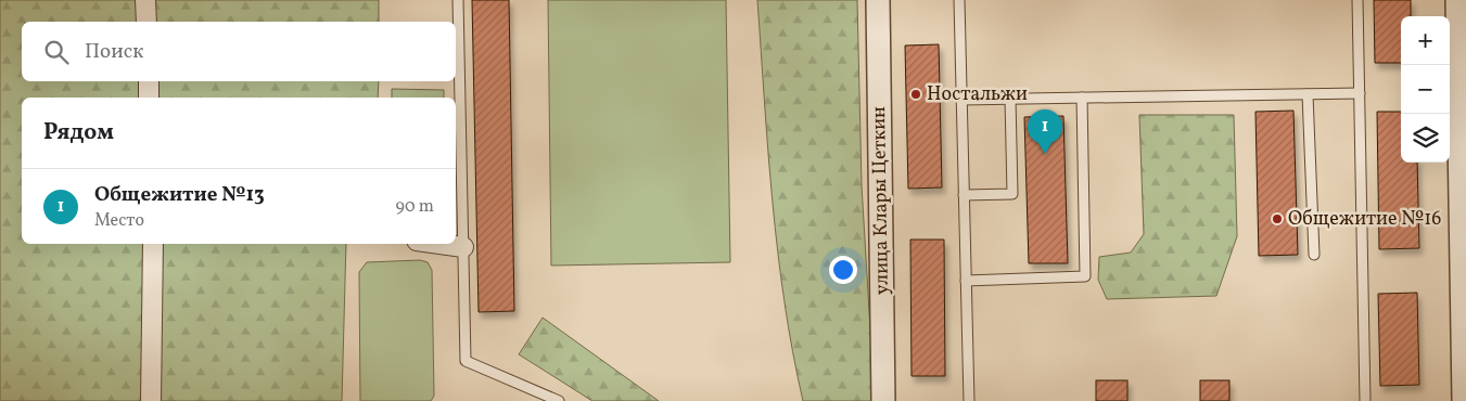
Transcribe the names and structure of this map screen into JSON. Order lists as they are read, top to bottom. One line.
{"streets":{"street":["улица Клары Цеткин"]},"places":["Ностальжи","Общежитие №16"],"page":{"map_buttons":["+","−"],"search":"Поиск","heading":"Рядом","pins":"1","list":[{"mark":"1","name":"Общежитие №13","note":"Место","value":"90 m"}]}}
